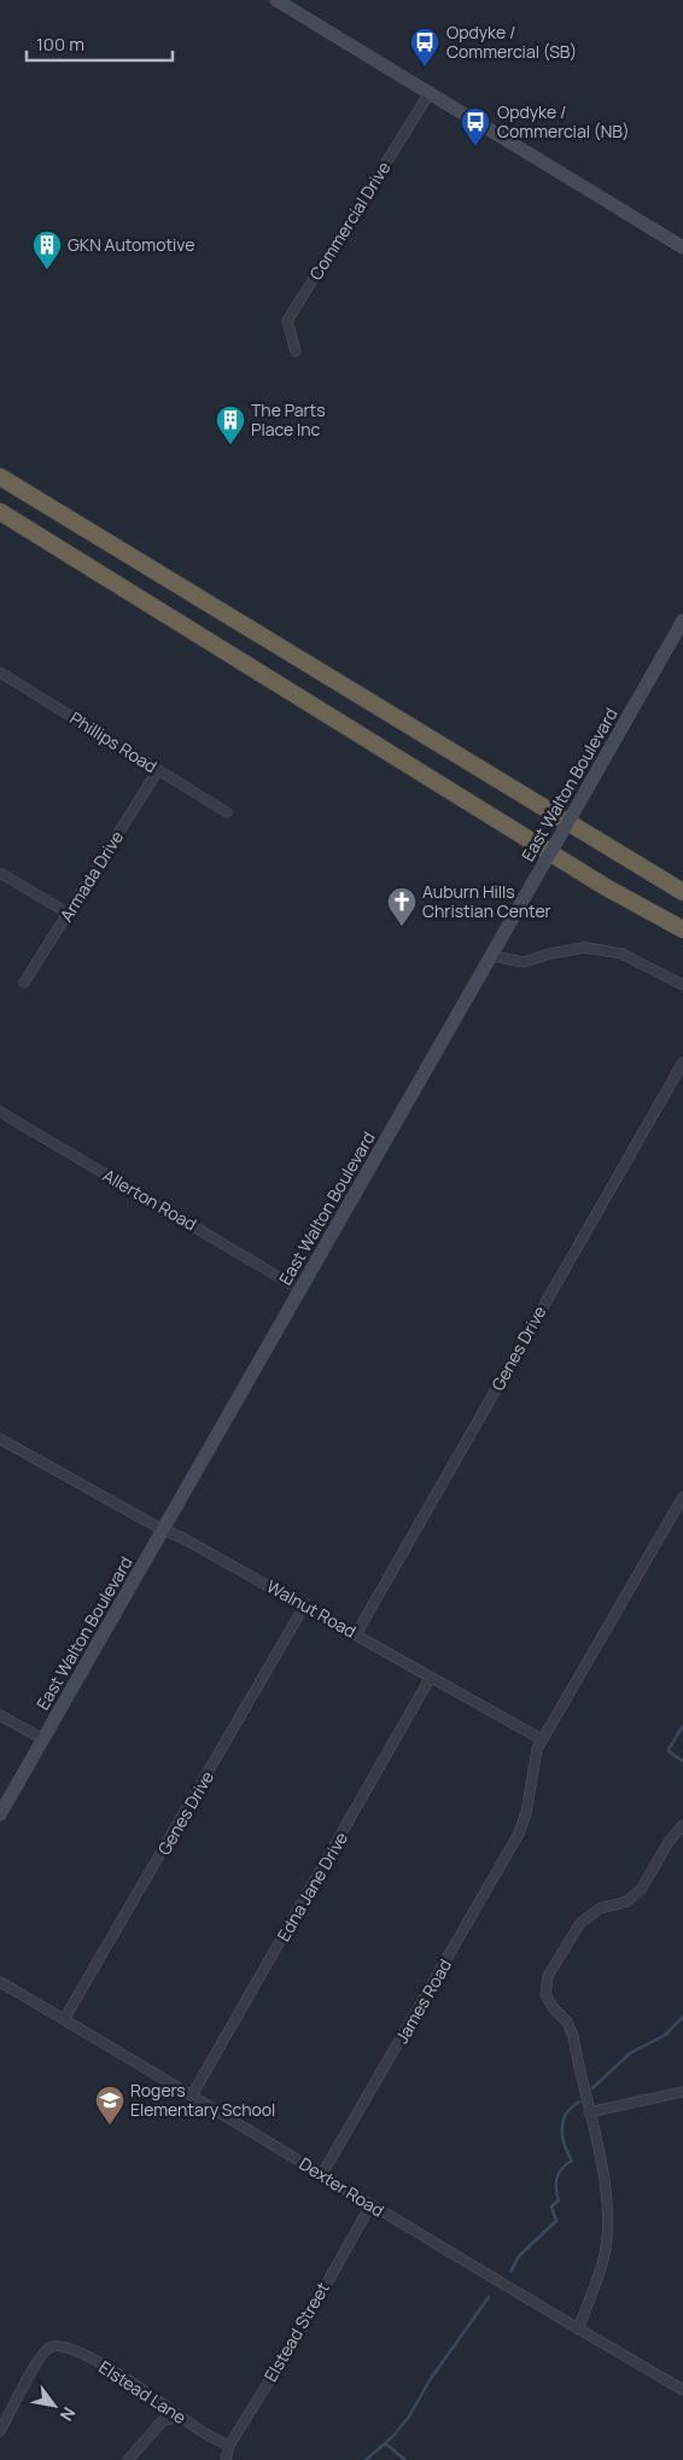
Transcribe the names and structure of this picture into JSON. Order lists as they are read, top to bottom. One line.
{"streets":{"main road":["East Walton Boulevard"],"street":["Commercial Drive","Phillips Road","Armada Drive","Allerton Road","Genes Drive","Walnut Road","Edna Jane Drive","James Road","Dexter Road","Elstead Street","Elstead Lane"]},"crossings":[["Phillips Road","Armada Drive"],["East Walton Boulevard","Allerton Road"],["East Walton Boulevard","Walnut Road"],["Genes Drive","Walnut Road"],["Genes Drive","Dexter Road"],["Walnut Road","Edna Jane Drive"],["Walnut Road","James Road"],["Edna Jane Drive","Dexter Road"],["James Road","Dexter Road"],["Dexter Road","Elstead Street"],["Elstead Street","Elstead Lane"]],"places":{"bus stop":["Opdyke / Commercial (SB)","Opdyke / Commercial (NB)"],"building":["GKN Automotive","The Parts Place Inc"],"church":["Auburn Hills Christian Center"],"school or university":["Rogers Elementary School"]},"scale_bar":"100 m","north":"bottom right"}
